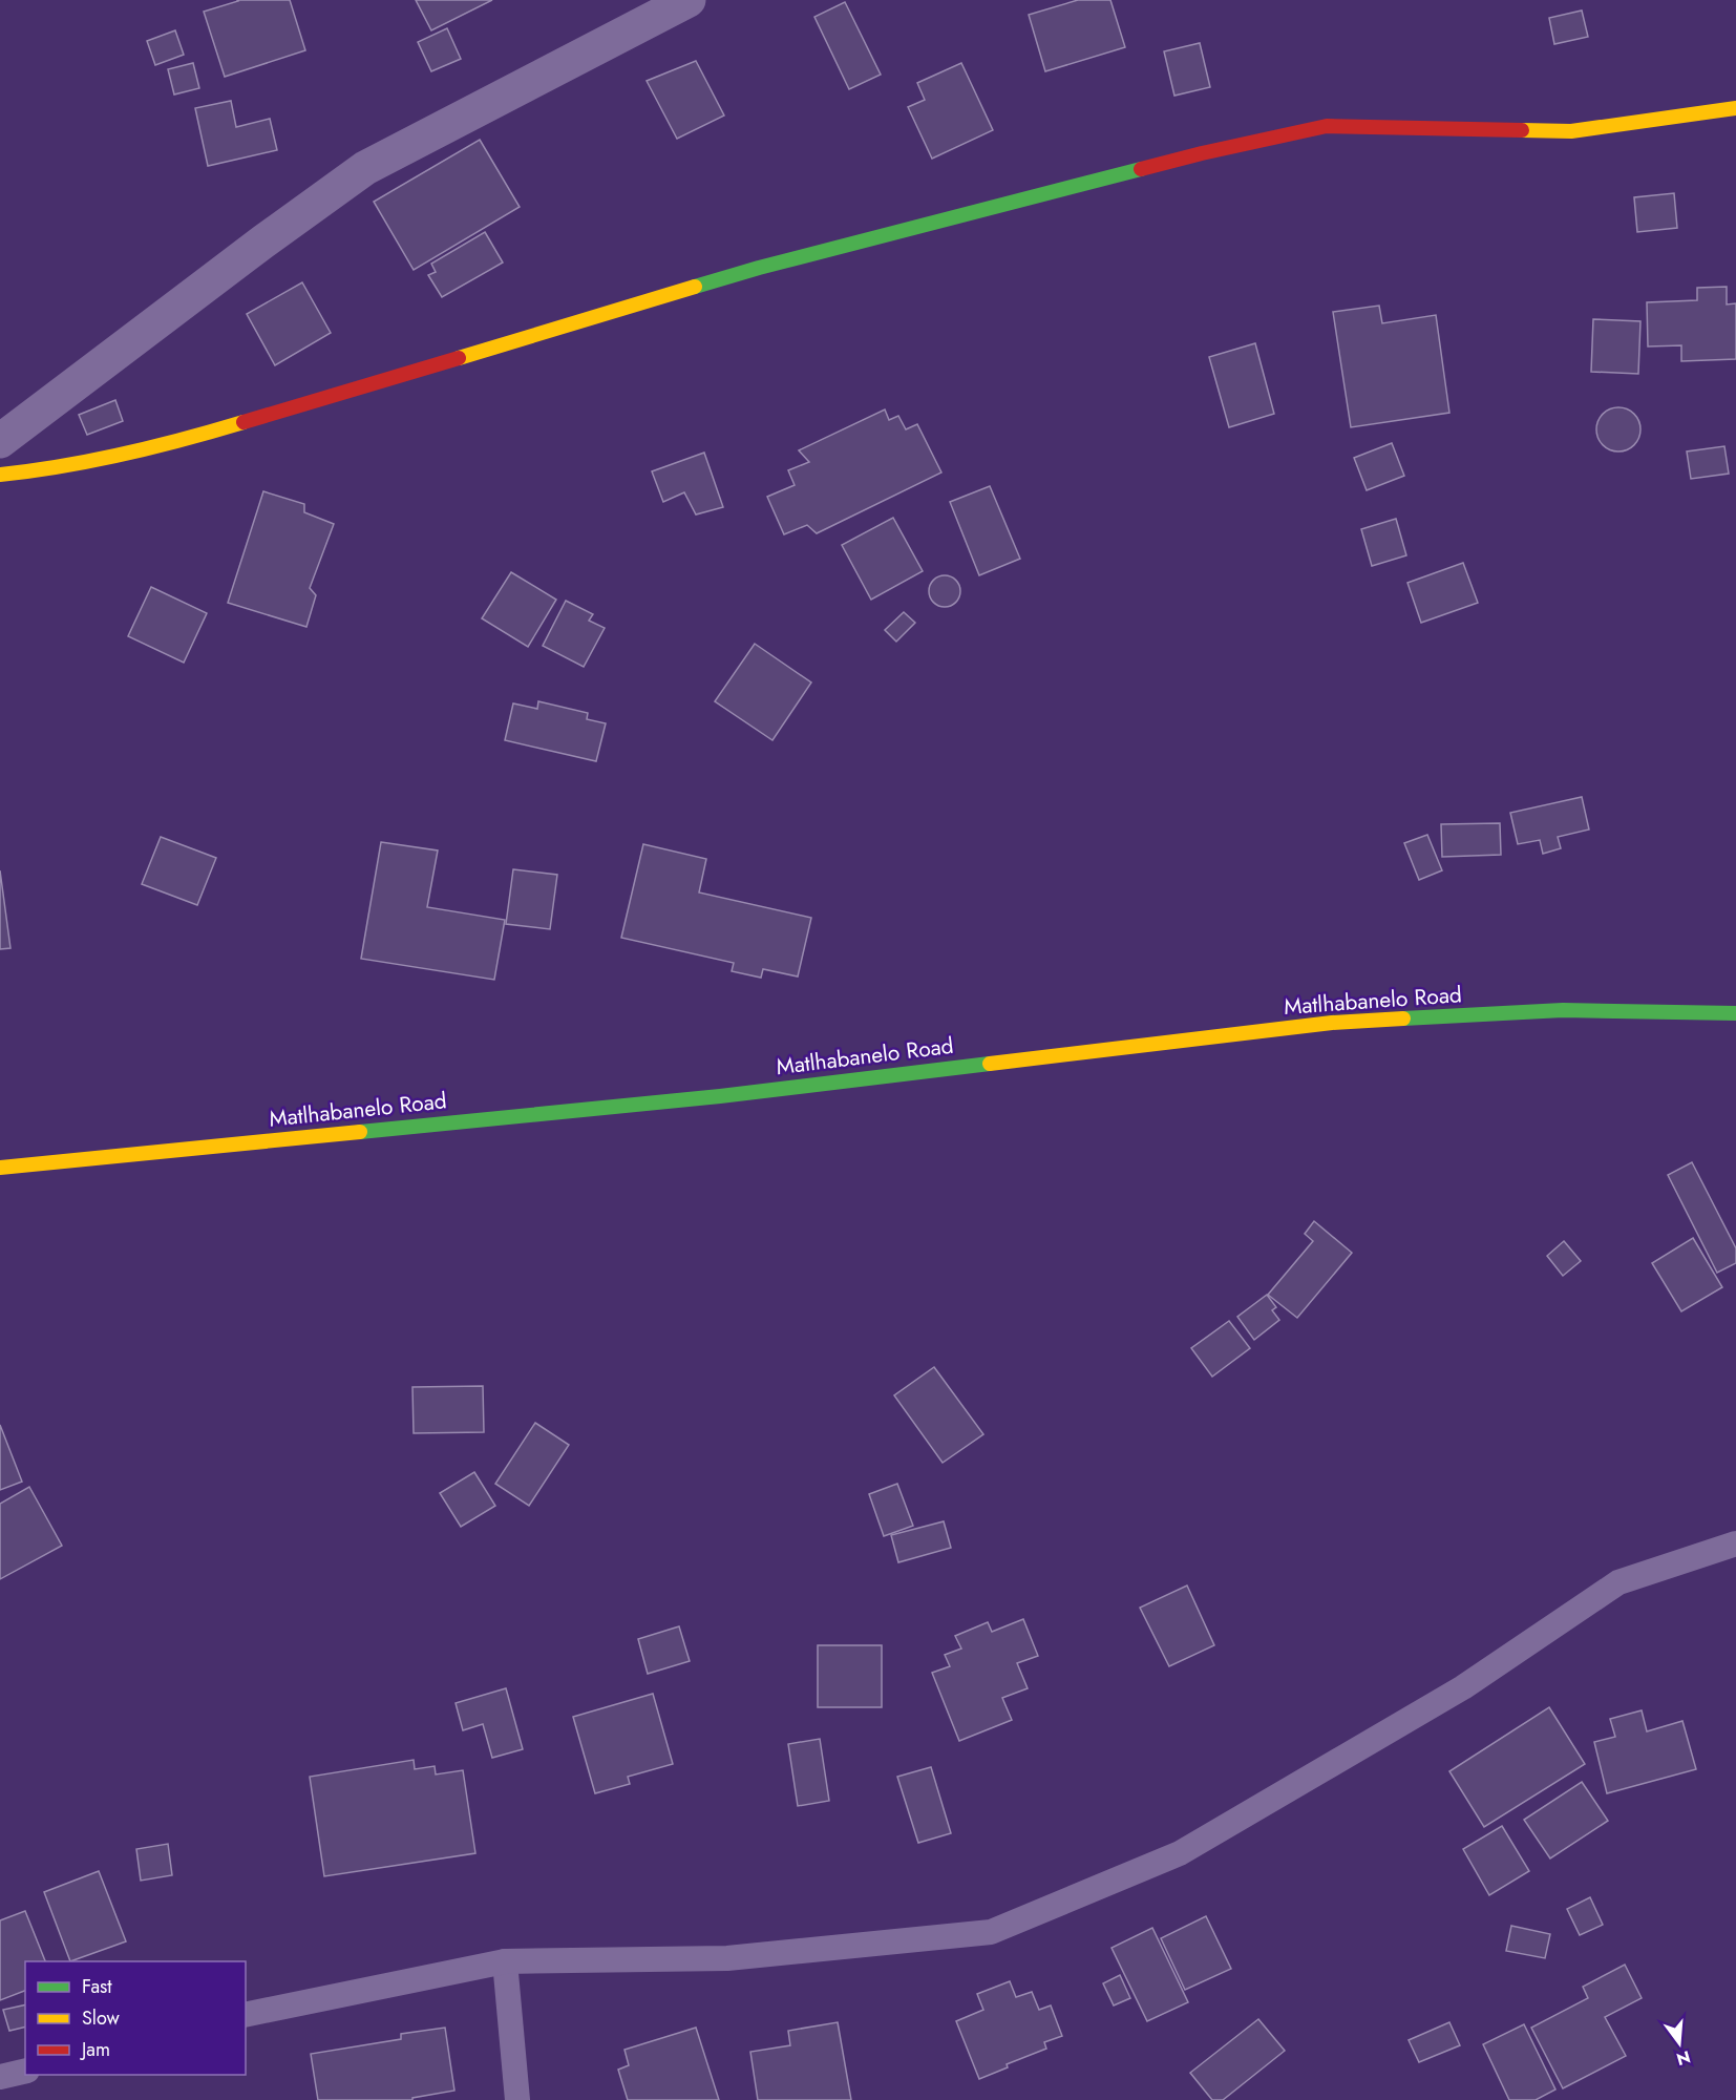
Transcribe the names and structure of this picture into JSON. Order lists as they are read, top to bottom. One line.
{"streets":{"street":["Matlhabanelo Road"]},"legend":["Fast","Slow","Jam"],"north":"bottom"}
